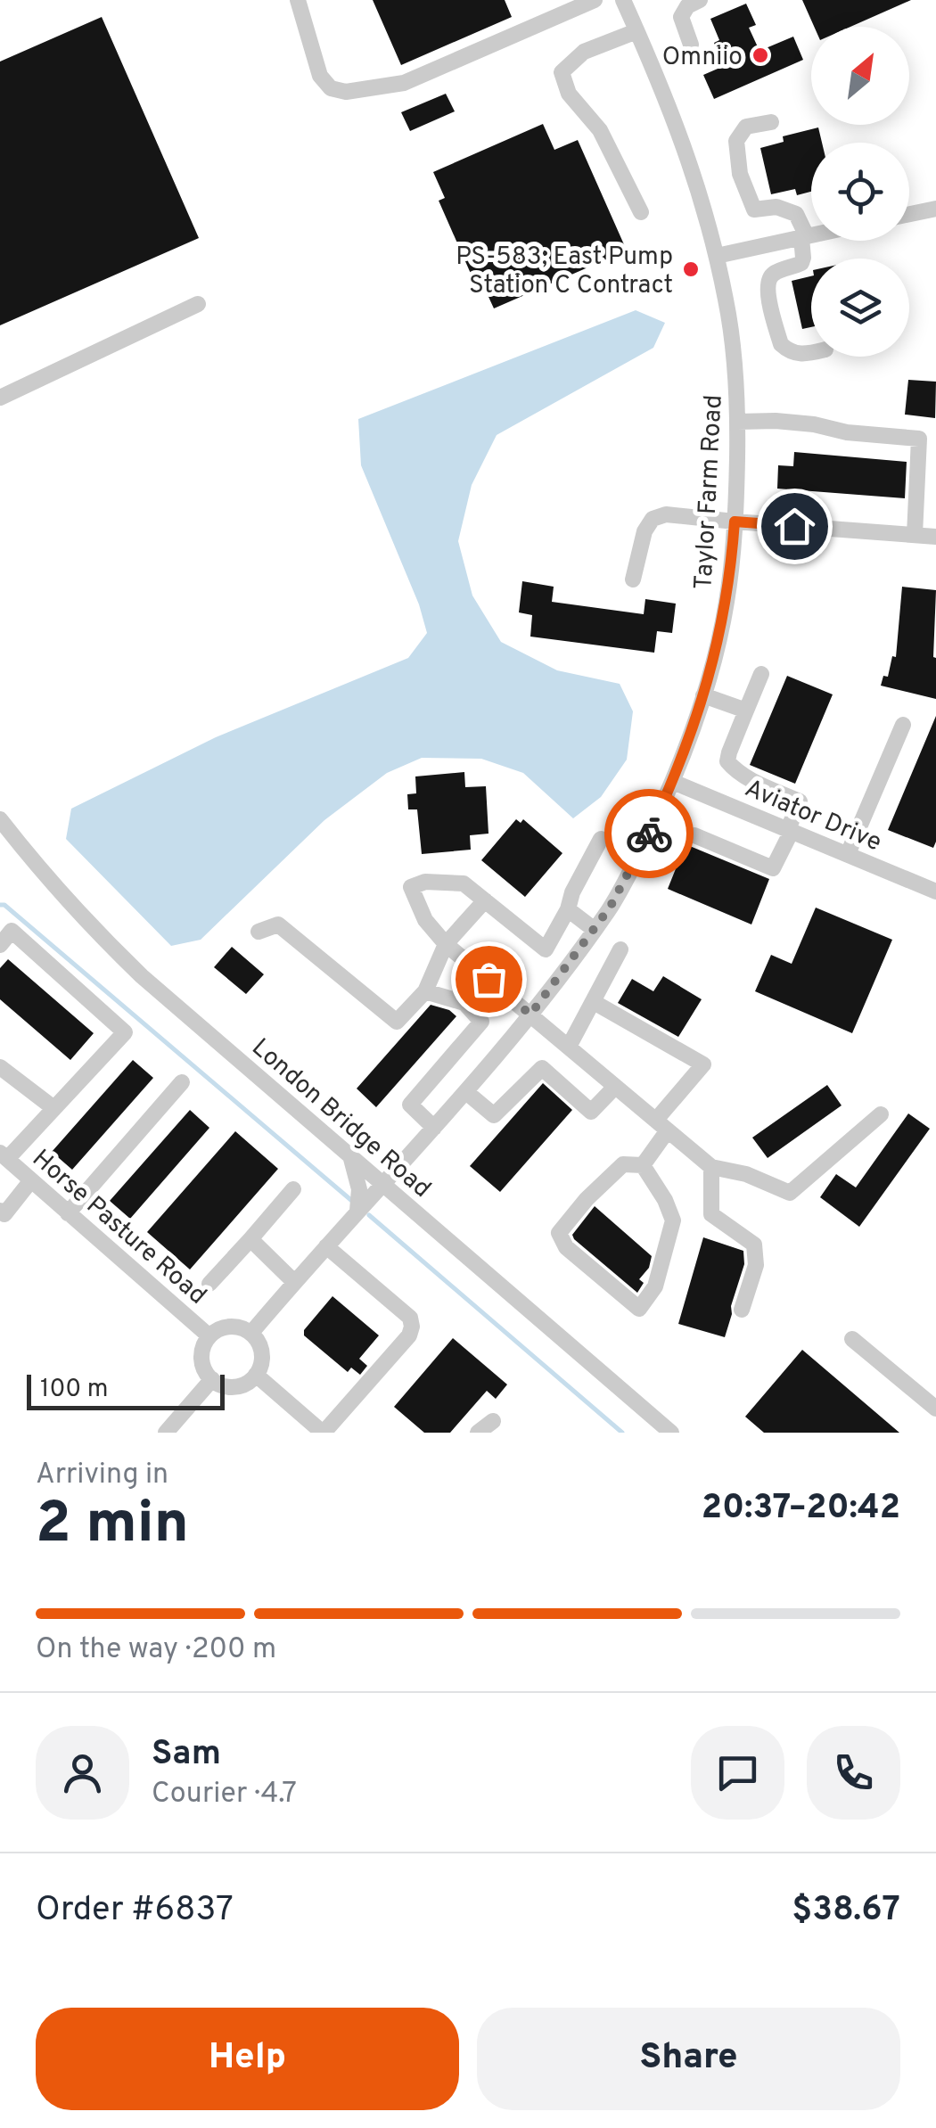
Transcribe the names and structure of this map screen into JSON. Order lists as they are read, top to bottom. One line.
{"streets":{"street":["Taylor Farm Road","Aviator Drive","London Bridge Road","Horse Pasture Road"]},"crossings":[["Taylor Farm Road","Aviator Drive"],["Taylor Farm Road","London Bridge Road"],["Taylor Farm Road","Horse Pasture Road"]],"places":["Omniio","PS-583; East Pump Station C Contract"],"scale_bar":"100 m","north":"top right","page":{"scale":"100 m","heading":["2 min","Arriving in","20:37–20:42"],"panel":["Sam","Courier · 4.7","Order #6837","$38.67"],"bar":"On the way · 200 m","buttons":["Help","Share"]}}
